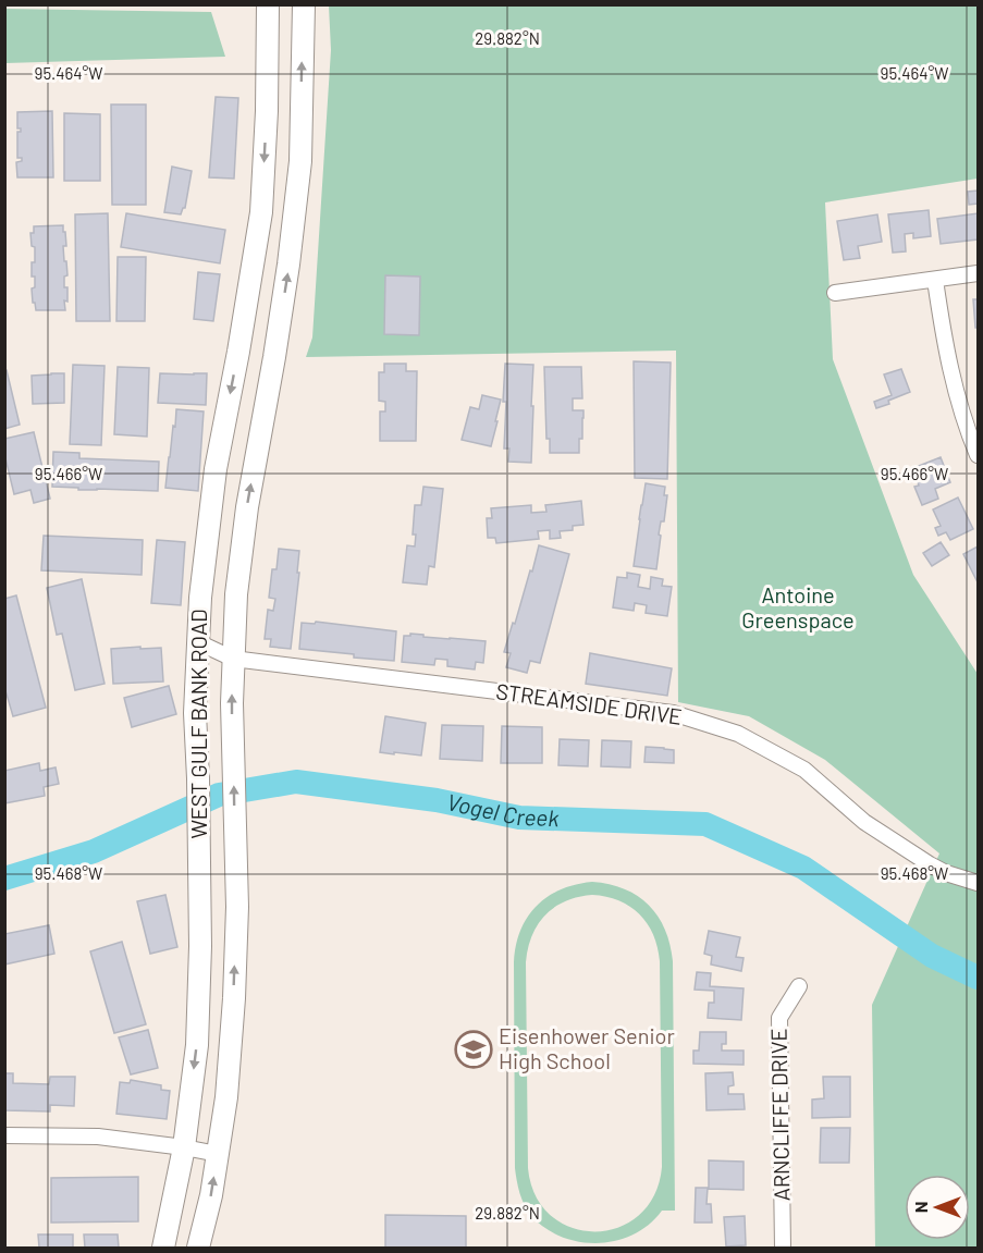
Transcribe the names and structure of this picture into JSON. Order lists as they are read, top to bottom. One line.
{"streets":{"main road":["WEST GULF BANK ROAD"],"street":["STREAMSIDE DRIVE","ARNCLIFFE DRIVE"]},"crossings":[["STREAMSIDE DRIVE","WEST GULF BANK ROAD"]],"water":["Vogel Creek"],"parks":["Antoine Greenspace"],"places":{"school or university":["Eisenhower Senior High School"]},"north":"left","coordinates":["29.882°N","95.464°W","95.466°W","95.468°W"]}
